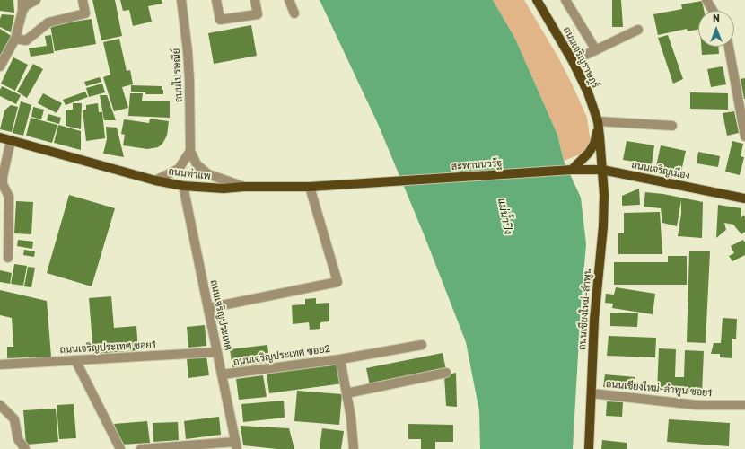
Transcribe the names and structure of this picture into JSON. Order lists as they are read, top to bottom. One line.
{"streets":{"main road":["ถนนเจริญราษฎร์","สะพานนวรัฐ","ถนนเจริญเมือง","ถนนท่าแพ","ถนนเชียงใหม่-ลำพูน"],"street":["ถนนไปรษณีย์","ถนนเจริญประเทศ","ถนนเจริญประเทศ ซอย1","ถนนเจริญประเทศ ซอย2","ถนนเชียงใหม่-ลำพูน ซอย1"]},"crossings":[["ถนนเจริญราษฎร์","ถนนเจริญเมือง"],["ถนนเจริญราษฎร์","ถนนเชียงใหม่-ลำพูน"],["ถนนไปรษณีย์","ถนนท่าแพ"],["สะพานนวรัฐ","ถนนเจริญเมือง"],["สะพานนวรัฐ","ถนนท่าแพ"],["ถนนเจริญเมือง","ถนนเชียงใหม่-ลำพูน"],["ถนนท่าแพ","ถนนเจริญประเทศ"],["ถนนเชียงใหม่-ลำพูน","ถนนเชียงใหม่-ลำพูน ซอย1"],["ถนนเจริญประเทศ","ถนนเจริญประเทศ ซอย1"],["ถนนเจริญประเทศ","ถนนเจริญประเทศ ซอย2"]],"water":["แม่น้ำปิง"],"north":"top"}
